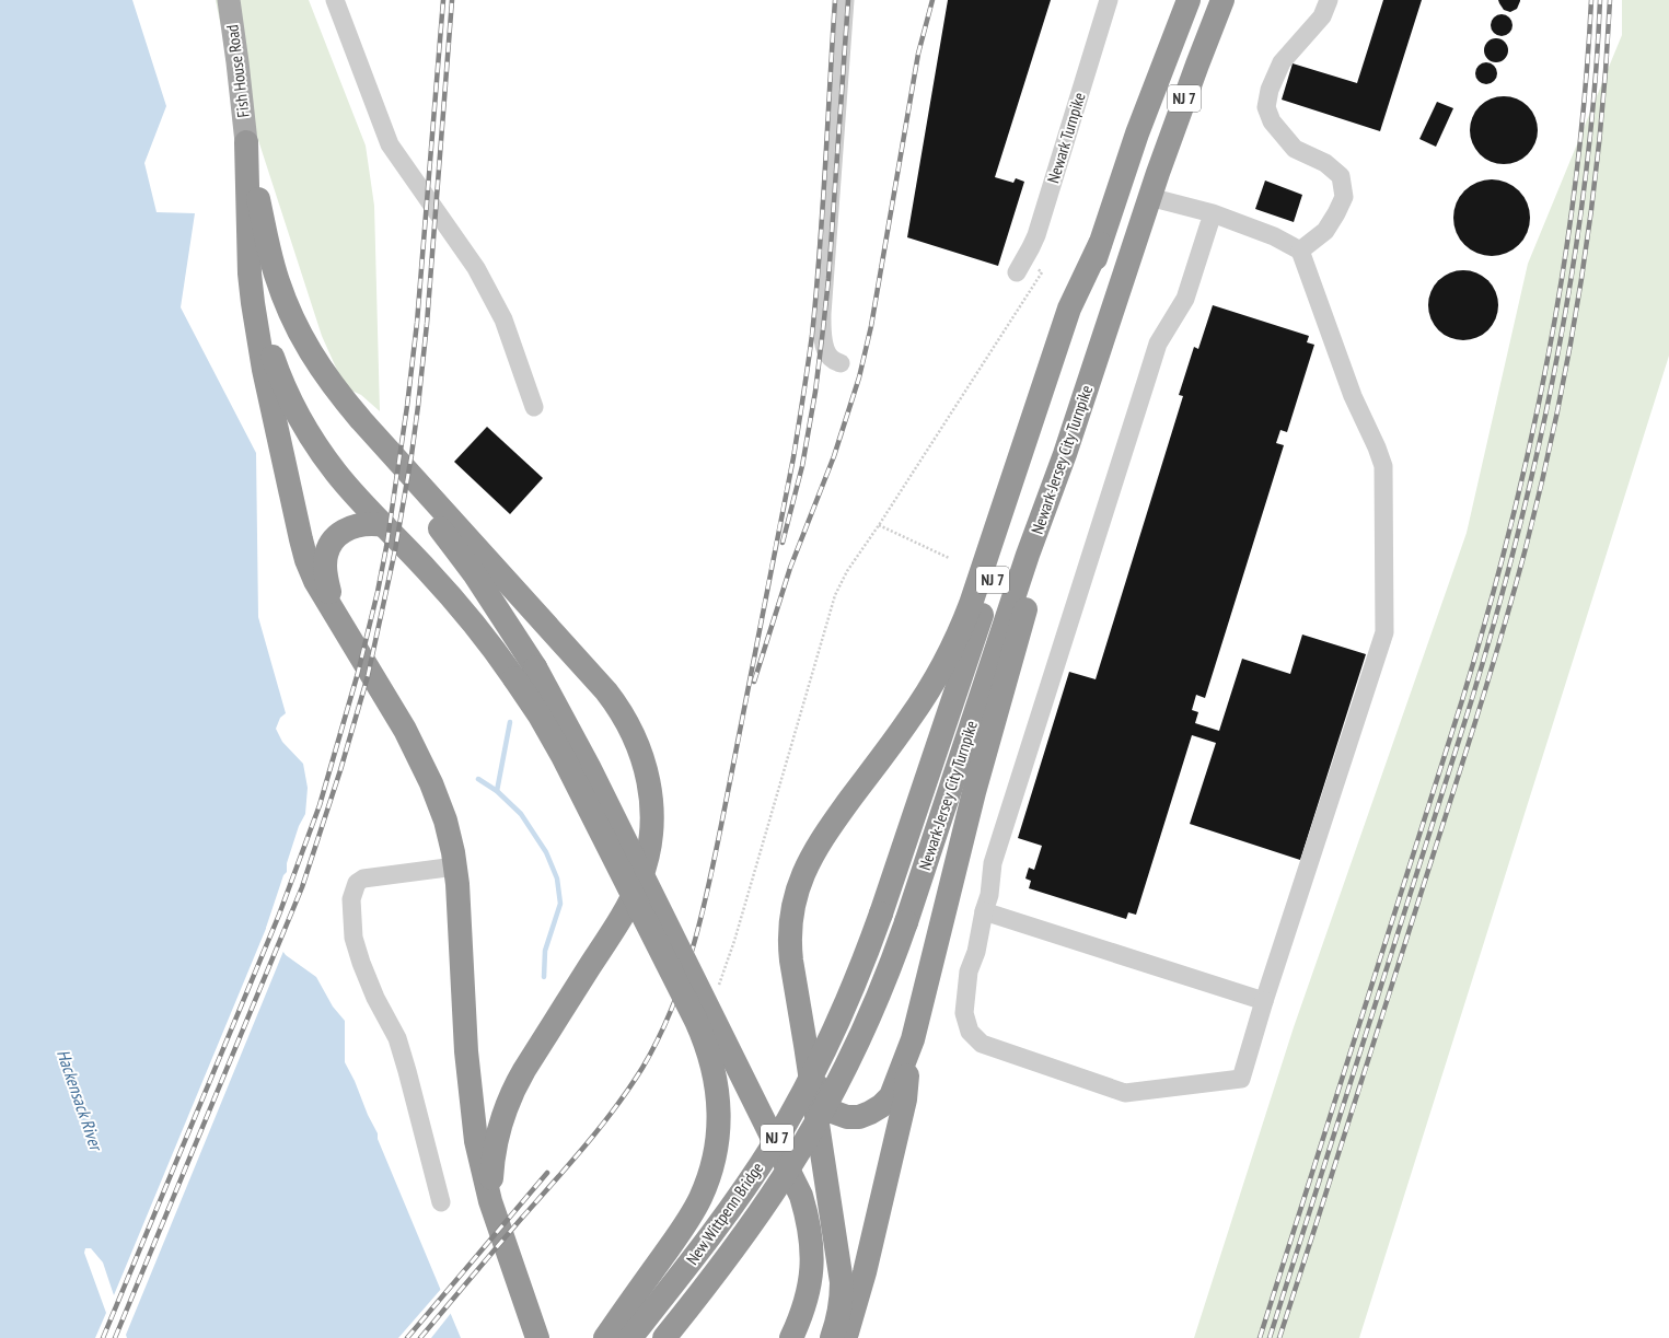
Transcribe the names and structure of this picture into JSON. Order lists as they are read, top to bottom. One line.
{"streets":{"highway":["NJ 7","Newark-Jersey City Turnpike","New Wittpenn Bridge"],"main road":["Fish House Road"],"street":["Newark Turnpike"]},"crossings":[["Newark-Jersey City Turnpike","New Wittpenn Bridge"]],"water":["Hackensack River"]}
